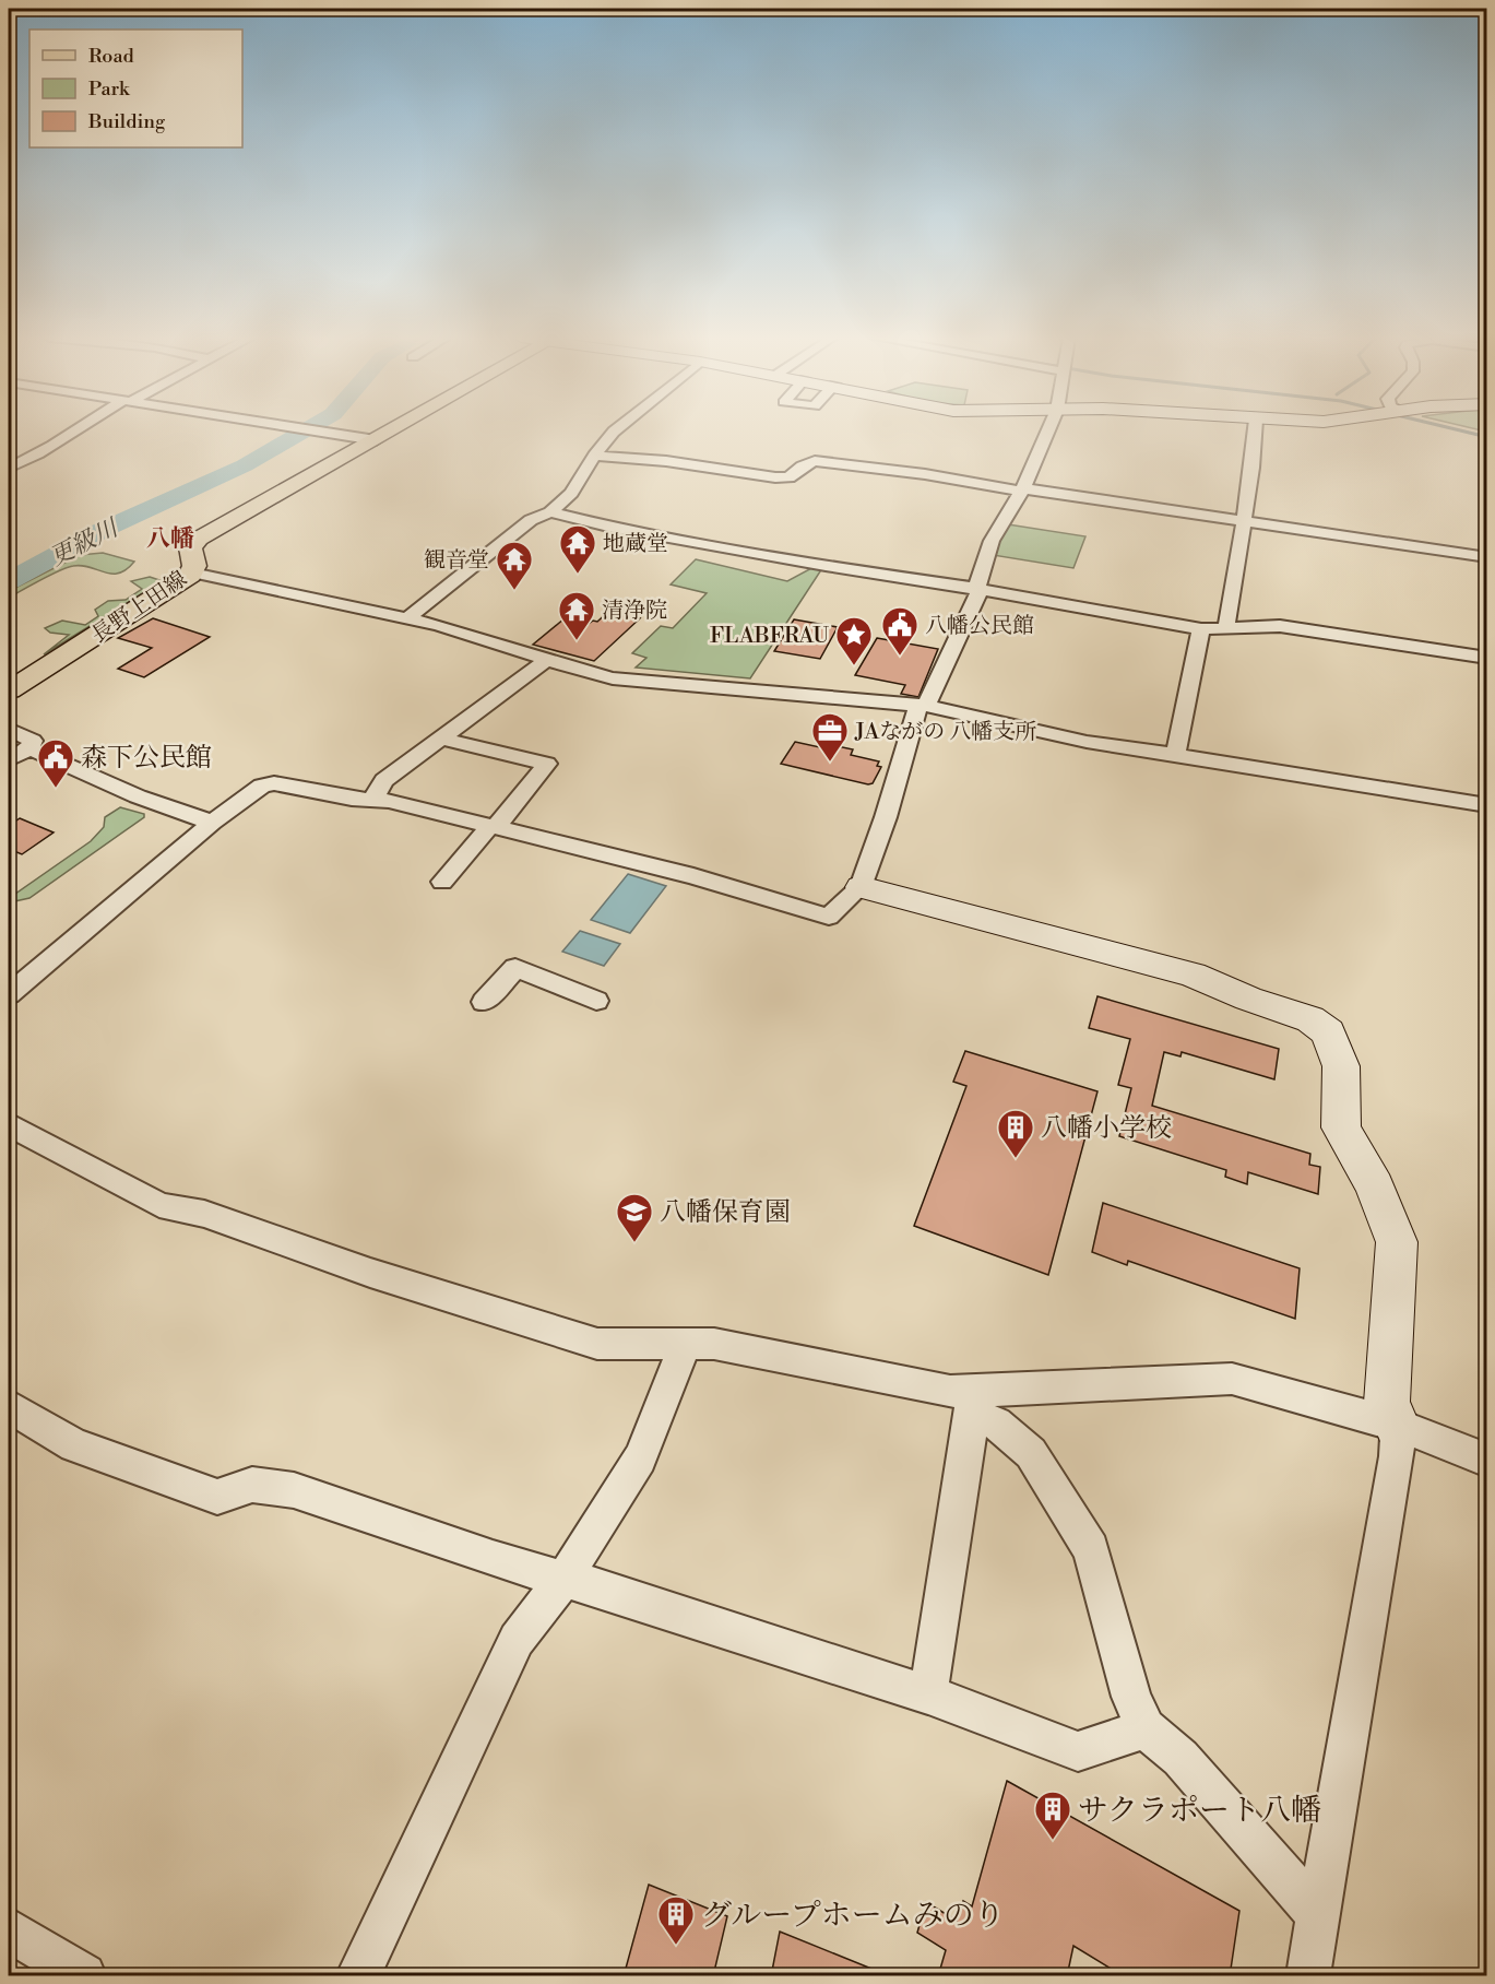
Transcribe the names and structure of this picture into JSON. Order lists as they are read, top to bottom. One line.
{"streets":{"main road":["長野上田線"]},"districts":["八幡"],"water":["更級川"],"places":{"temple":["地蔵堂","観音堂","清浄院"],"public building":["八幡公民館","森下公民館"],"place":["FLABFRAU"],"office":["JAながの 八幡支所"],"building":["八幡小学校","サクラポート八幡","グループホームみのり"],"school or university":["八幡保育園"]},"legend":["Road","Park","Building"]}
